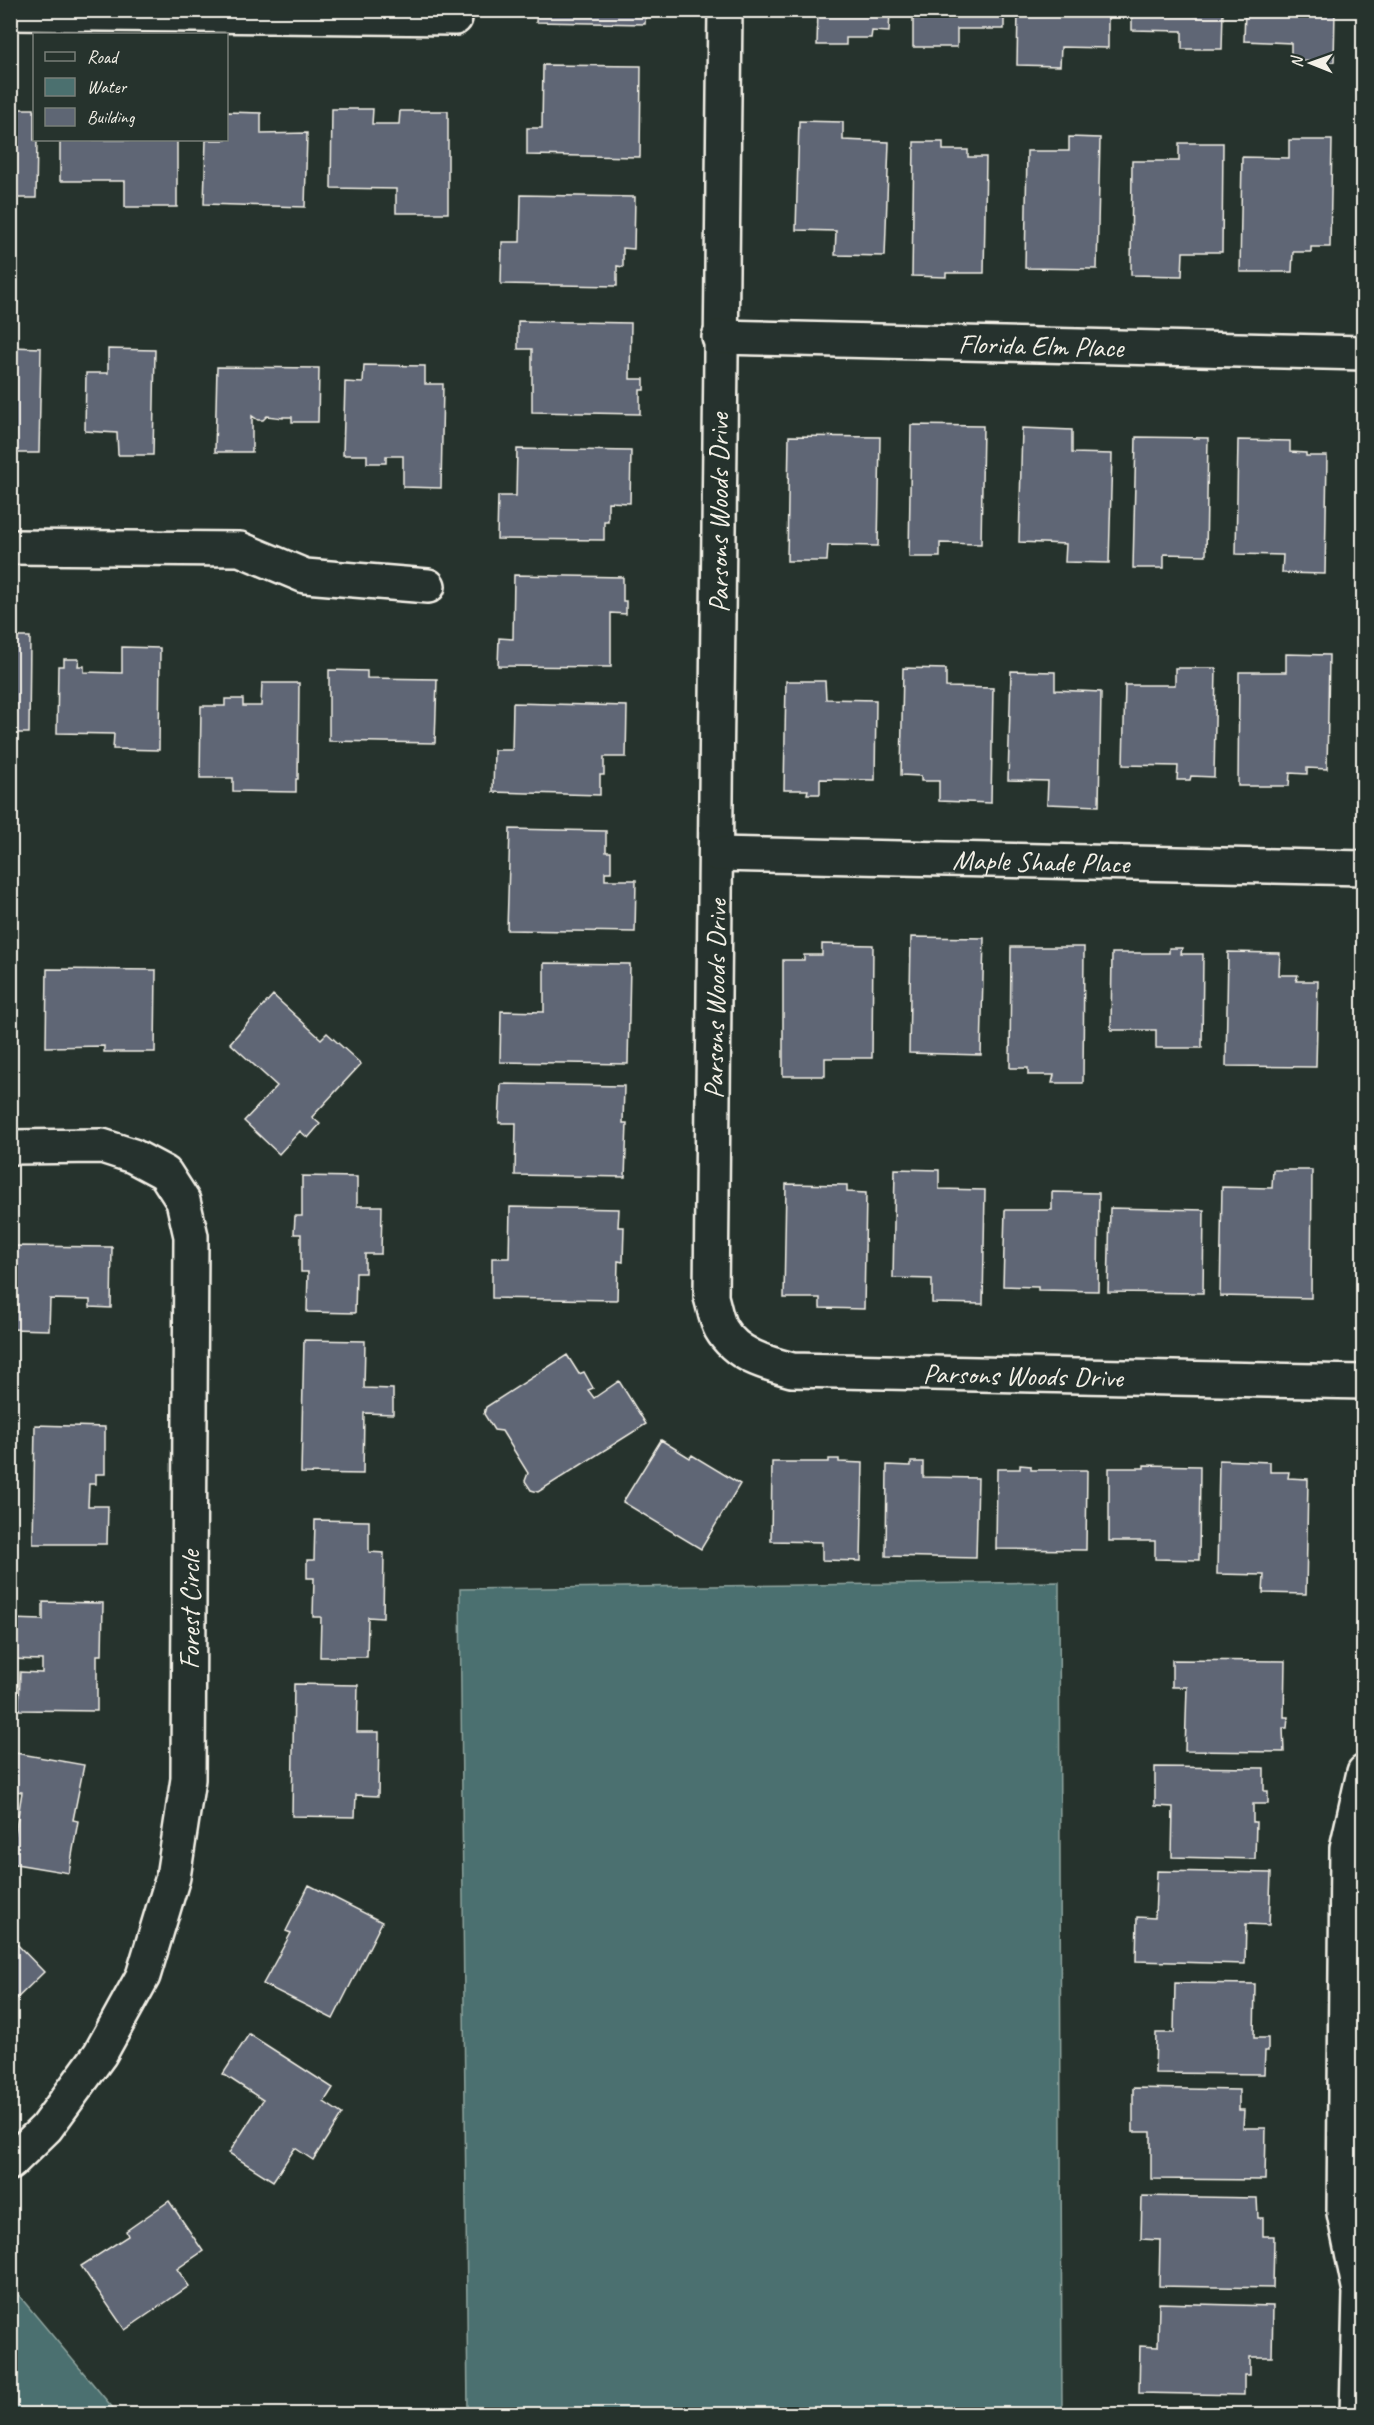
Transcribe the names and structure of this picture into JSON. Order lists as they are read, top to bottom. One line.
{"streets":{"street":["Florida Elm Place","Parsons Woods Drive","Maple Shade Place","Forest Circle"]},"crossings":[["Florida Elm Place","Parsons Woods Drive"],["Parsons Woods Drive","Maple Shade Place"]],"legend":["Road","Water","Building"],"north":"left"}
